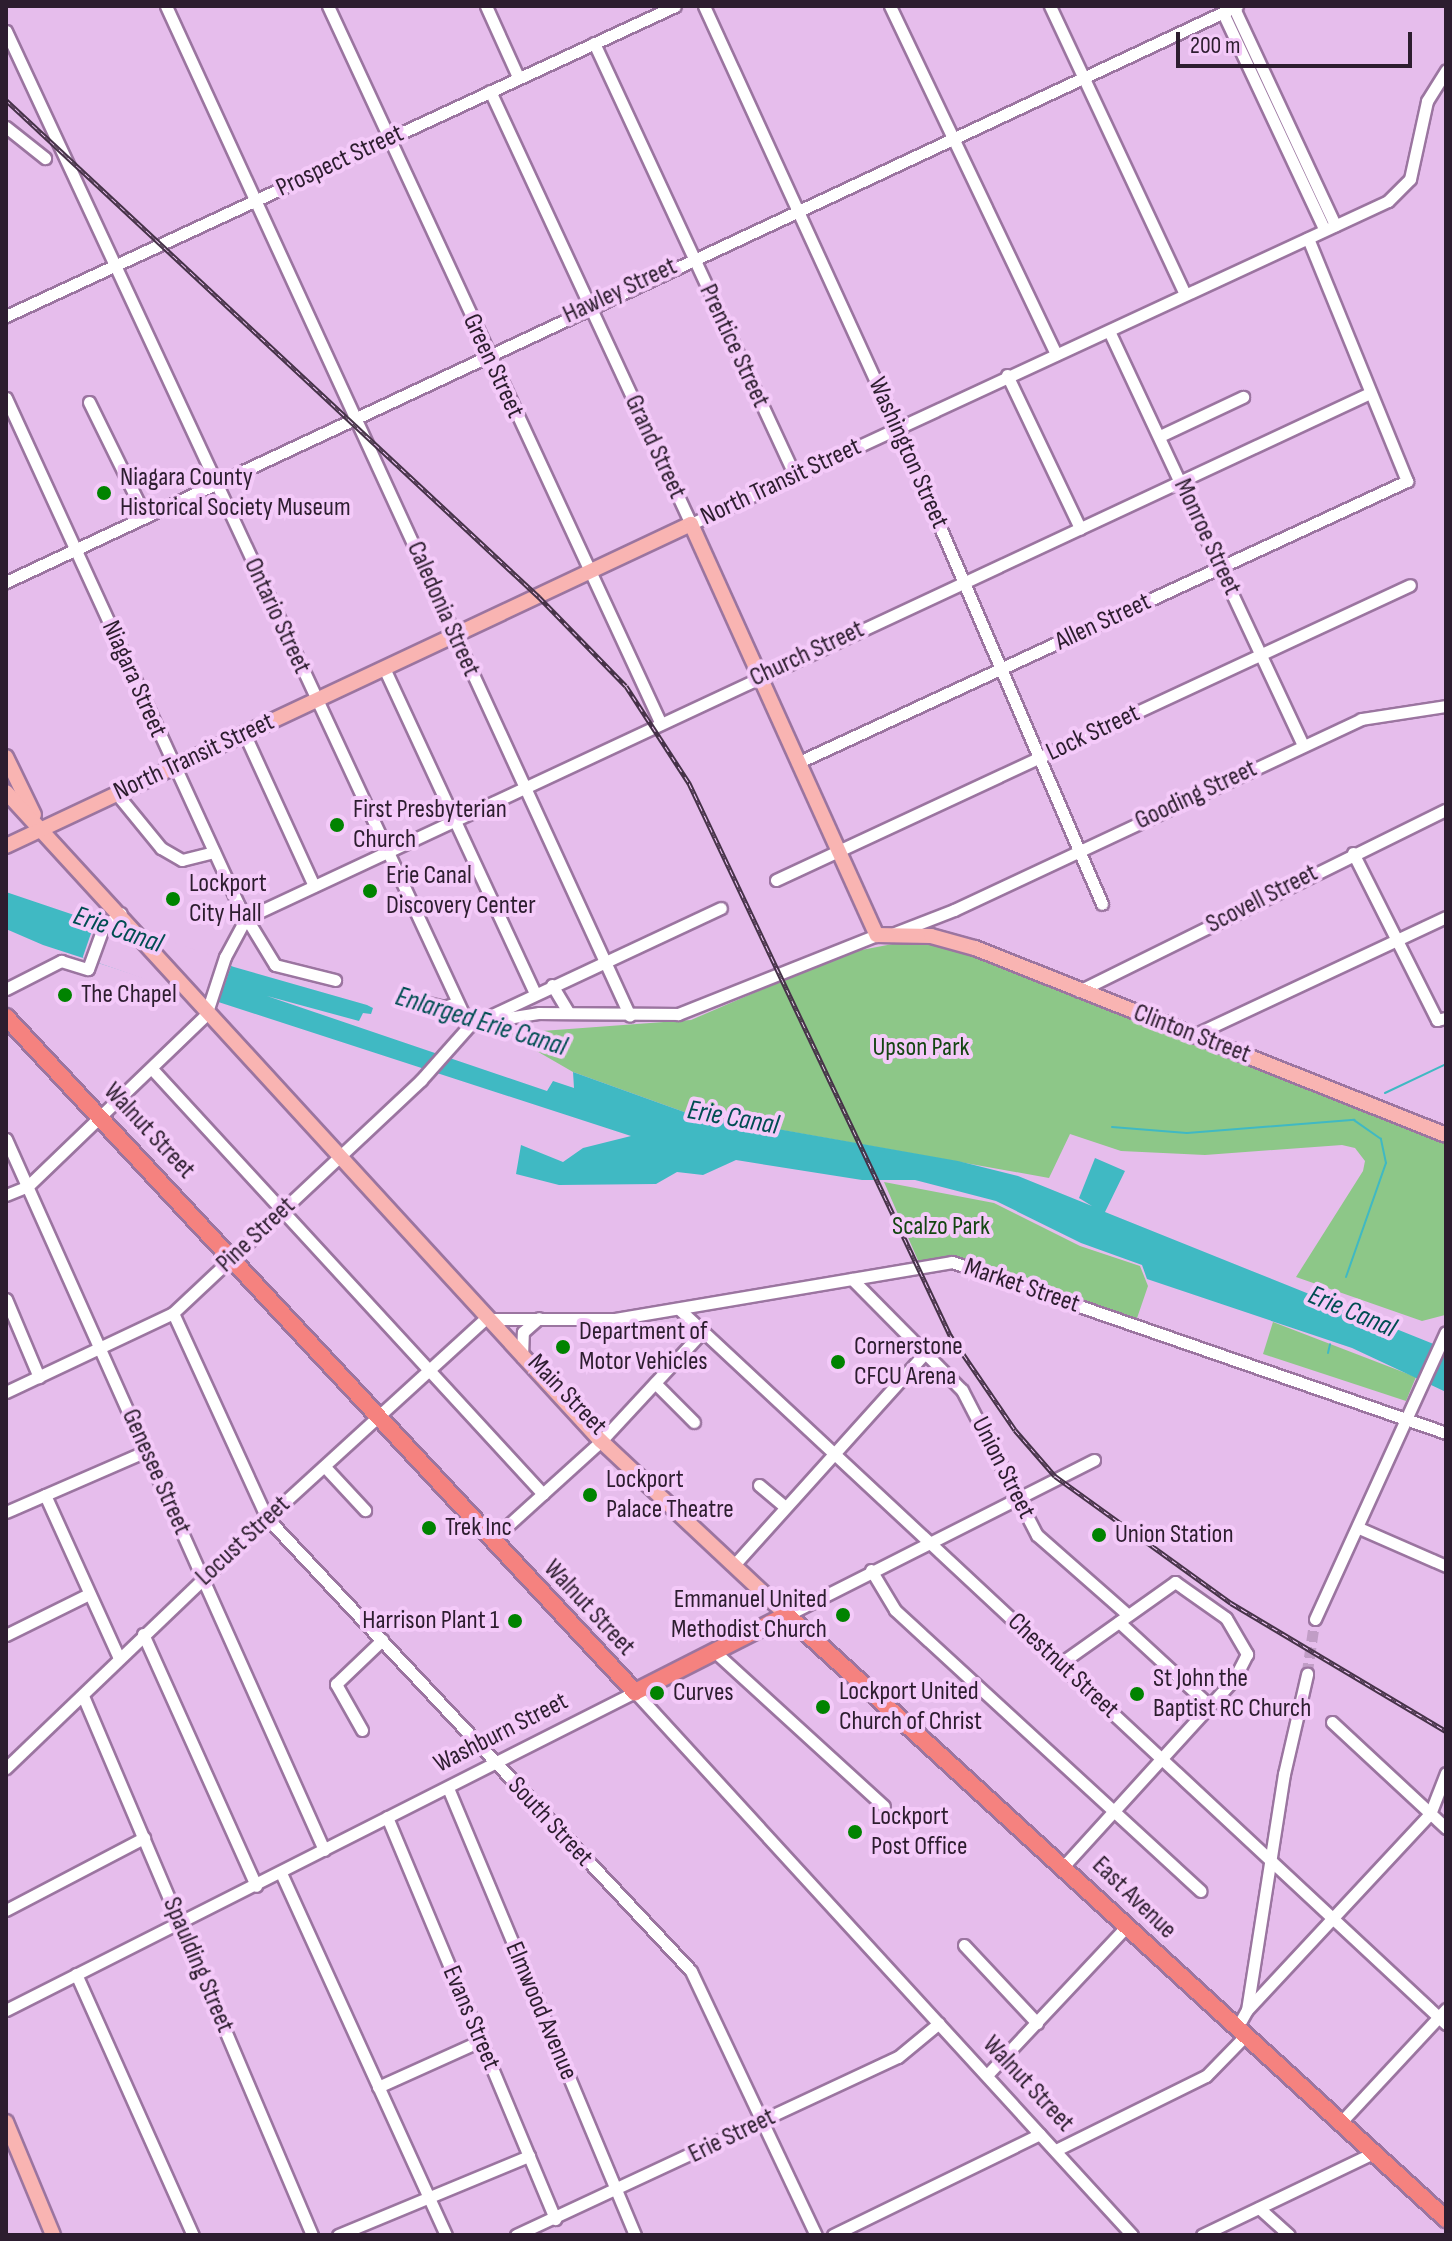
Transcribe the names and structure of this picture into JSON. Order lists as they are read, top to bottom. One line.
{"streets":{"highway":["Walnut Street","Washburn Street","East Avenue"],"main road":["Grand Street","North Transit Street","Gooding Street","Clinton Street","Main Street"],"street":["Prospect Street","Hawley Street","Prentice Street","Green Street","Washington Street","Monroe Street","Caledonia Street","Ontario Street","Allen Street","Church Street","Niagara Street","Lock Street","Scovell Street","Pine Street","Market Street","Union Street","Genesee Street","Locust Street","Chestnut Street","South Street","Spaulding Street","Elmwood Avenue","Evans Street","Erie Street"]},"crossings":[["Prospect Street","Prentice Street"],["Prospect Street","Green Street"],["Prospect Street","Grand Street"],["Prospect Street","Caledonia Street"],["Prospect Street","Ontario Street"],["Hawley Street","Prentice Street"],["Hawley Street","Green Street"],["Hawley Street","Grand Street"],["Hawley Street","Washington Street"],["Hawley Street","Caledonia Street"],["Hawley Street","Ontario Street"],["Hawley Street","Niagara Street"],["Prentice Street","North Transit Street"],["Green Street","North Transit Street"],["Green Street","Church Street"],["Grand Street","North Transit Street"],["Grand Street","Allen Street"],["Grand Street","Church Street"],["Grand Street","Lock Street"],["Grand Street","Gooding Street"],["Washington Street","North Transit Street"],["Washington Street","Allen Street"],["Washington Street","Church Street"],["Washington Street","Lock Street"],["Washington Street","Gooding Street"],["North Transit Street","Monroe Street"],["North Transit Street","Caledonia Street"],["North Transit Street","Ontario Street"],["North Transit Street","Niagara Street"],["North Transit Street","Main Street"],["Monroe Street","Allen Street"],["Monroe Street","Church Street"],["Monroe Street","Lock Street"],["Monroe Street","Gooding Street"],["Caledonia Street","Church Street"],["Caledonia Street","Gooding Street"],["Ontario Street","Church Street"],["Ontario Street","Gooding Street"],["Ontario Street","Pine Street"],["Allen Street","Church Street"],["Church Street","Niagara Street"],["Gooding Street","Clinton Street"],["Gooding Street","Pine Street"],["Scovell Street","Clinton Street"],["Walnut Street","Pine Street"],["Walnut Street","Locust Street"],["Walnut Street","Washburn Street"],["Walnut Street","Erie Street"],["Pine Street","Main Street"],["Pine Street","Genesee Street"],["Pine Street","South Street"],["Market Street","Main Street"],["Market Street","Union Street"],["Market Street","Locust Street"],["Market Street","Chestnut Street"],["Main Street","Locust Street"],["Main Street","Washburn Street"],["Main Street","East Avenue"],["Union Street","Washburn Street"],["Genesee Street","Locust Street"],["Genesee Street","Washburn Street"],["Locust Street","South Street"],["Locust Street","Spaulding Street"],["Chestnut Street","Washburn Street"],["Washburn Street","South Street"],["Washburn Street","East Avenue"],["Washburn Street","Spaulding Street"],["Washburn Street","Elmwood Avenue"],["Washburn Street","Evans Street"],["South Street","Erie Street"],["Elmwood Avenue","Erie Street"],["Evans Street","Erie Street"]],"water":["Erie Canal","Enlarged Erie Canal"],"parks":["Upson Park","Scalzo Park"],"places":["Niagara County Historical Society Museum","First Presbyterian Church","Erie Canal Discovery Center","Lockport City Hall","The Chapel","Department of Motor Vehicles","Cornerstone CFCU Arena","Lockport Palace Theatre","Trek Inc","Union Station","Emmanuel United Methodist Church","Harrison Plant 1","Curves","St John the Baptist RC Church","Lockport United Church of Christ","Lockport Post Office"],"scale_bar":"200 m"}
